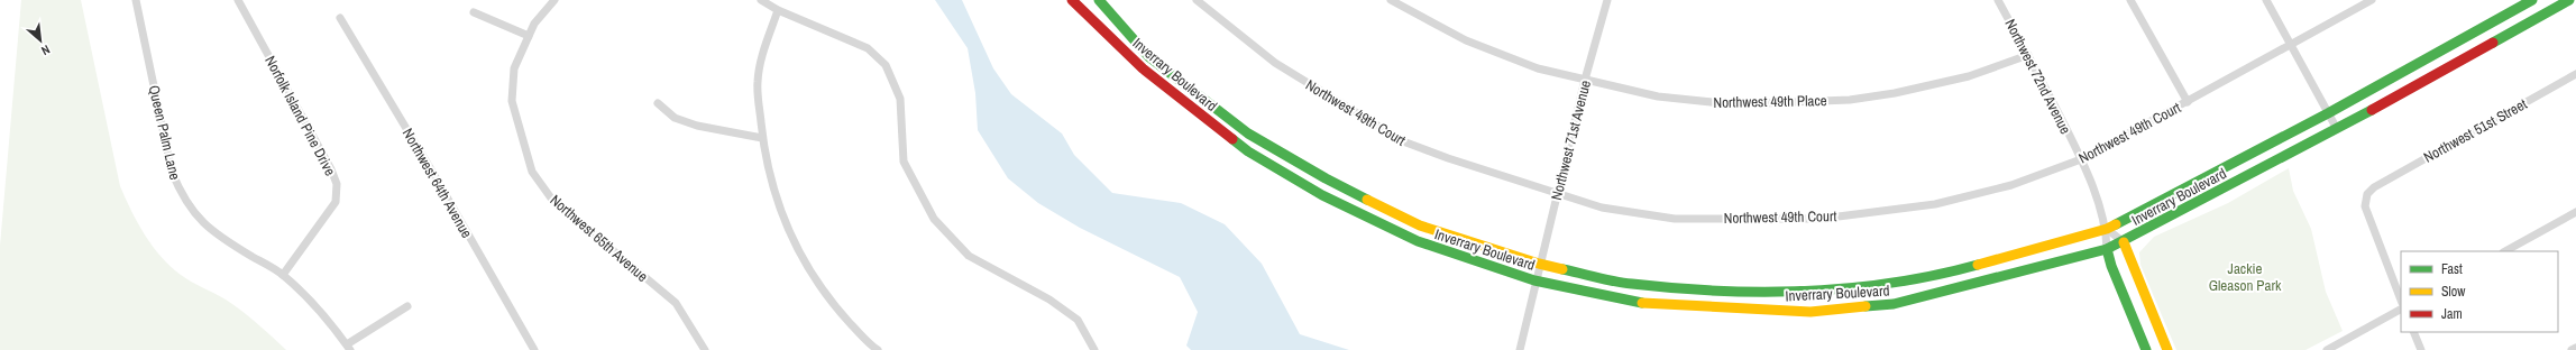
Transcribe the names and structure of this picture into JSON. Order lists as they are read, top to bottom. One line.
{"streets":{"street":["Inverrary Boulevard","Northwest 72nd Avenue","Northwest 49th Place","Northwest 49th Court","Norfolk Island Pine Drive","Northwest 51st Street","Queen Palm Lane","Northwest 71st Avenue","Northwest 64th Avenue","Northwest 65th Avenue"]},"crossings":[["Inverrary Boulevard","Northwest 72nd Avenue"],["Inverrary Boulevard","Northwest 71st Avenue"],["Northwest 72nd Avenue","Northwest 49th Place"],["Northwest 72nd Avenue","Northwest 49th Court"],["Northwest 49th Place","Northwest 71st Avenue"],["Northwest 49th Court","Northwest 71st Avenue"],["Norfolk Island Pine Drive","Queen Palm Lane"]],"parks":["Jackie Gleason Park"],"legend":["Fast","Slow","Jam"],"north":"bottom right"}
